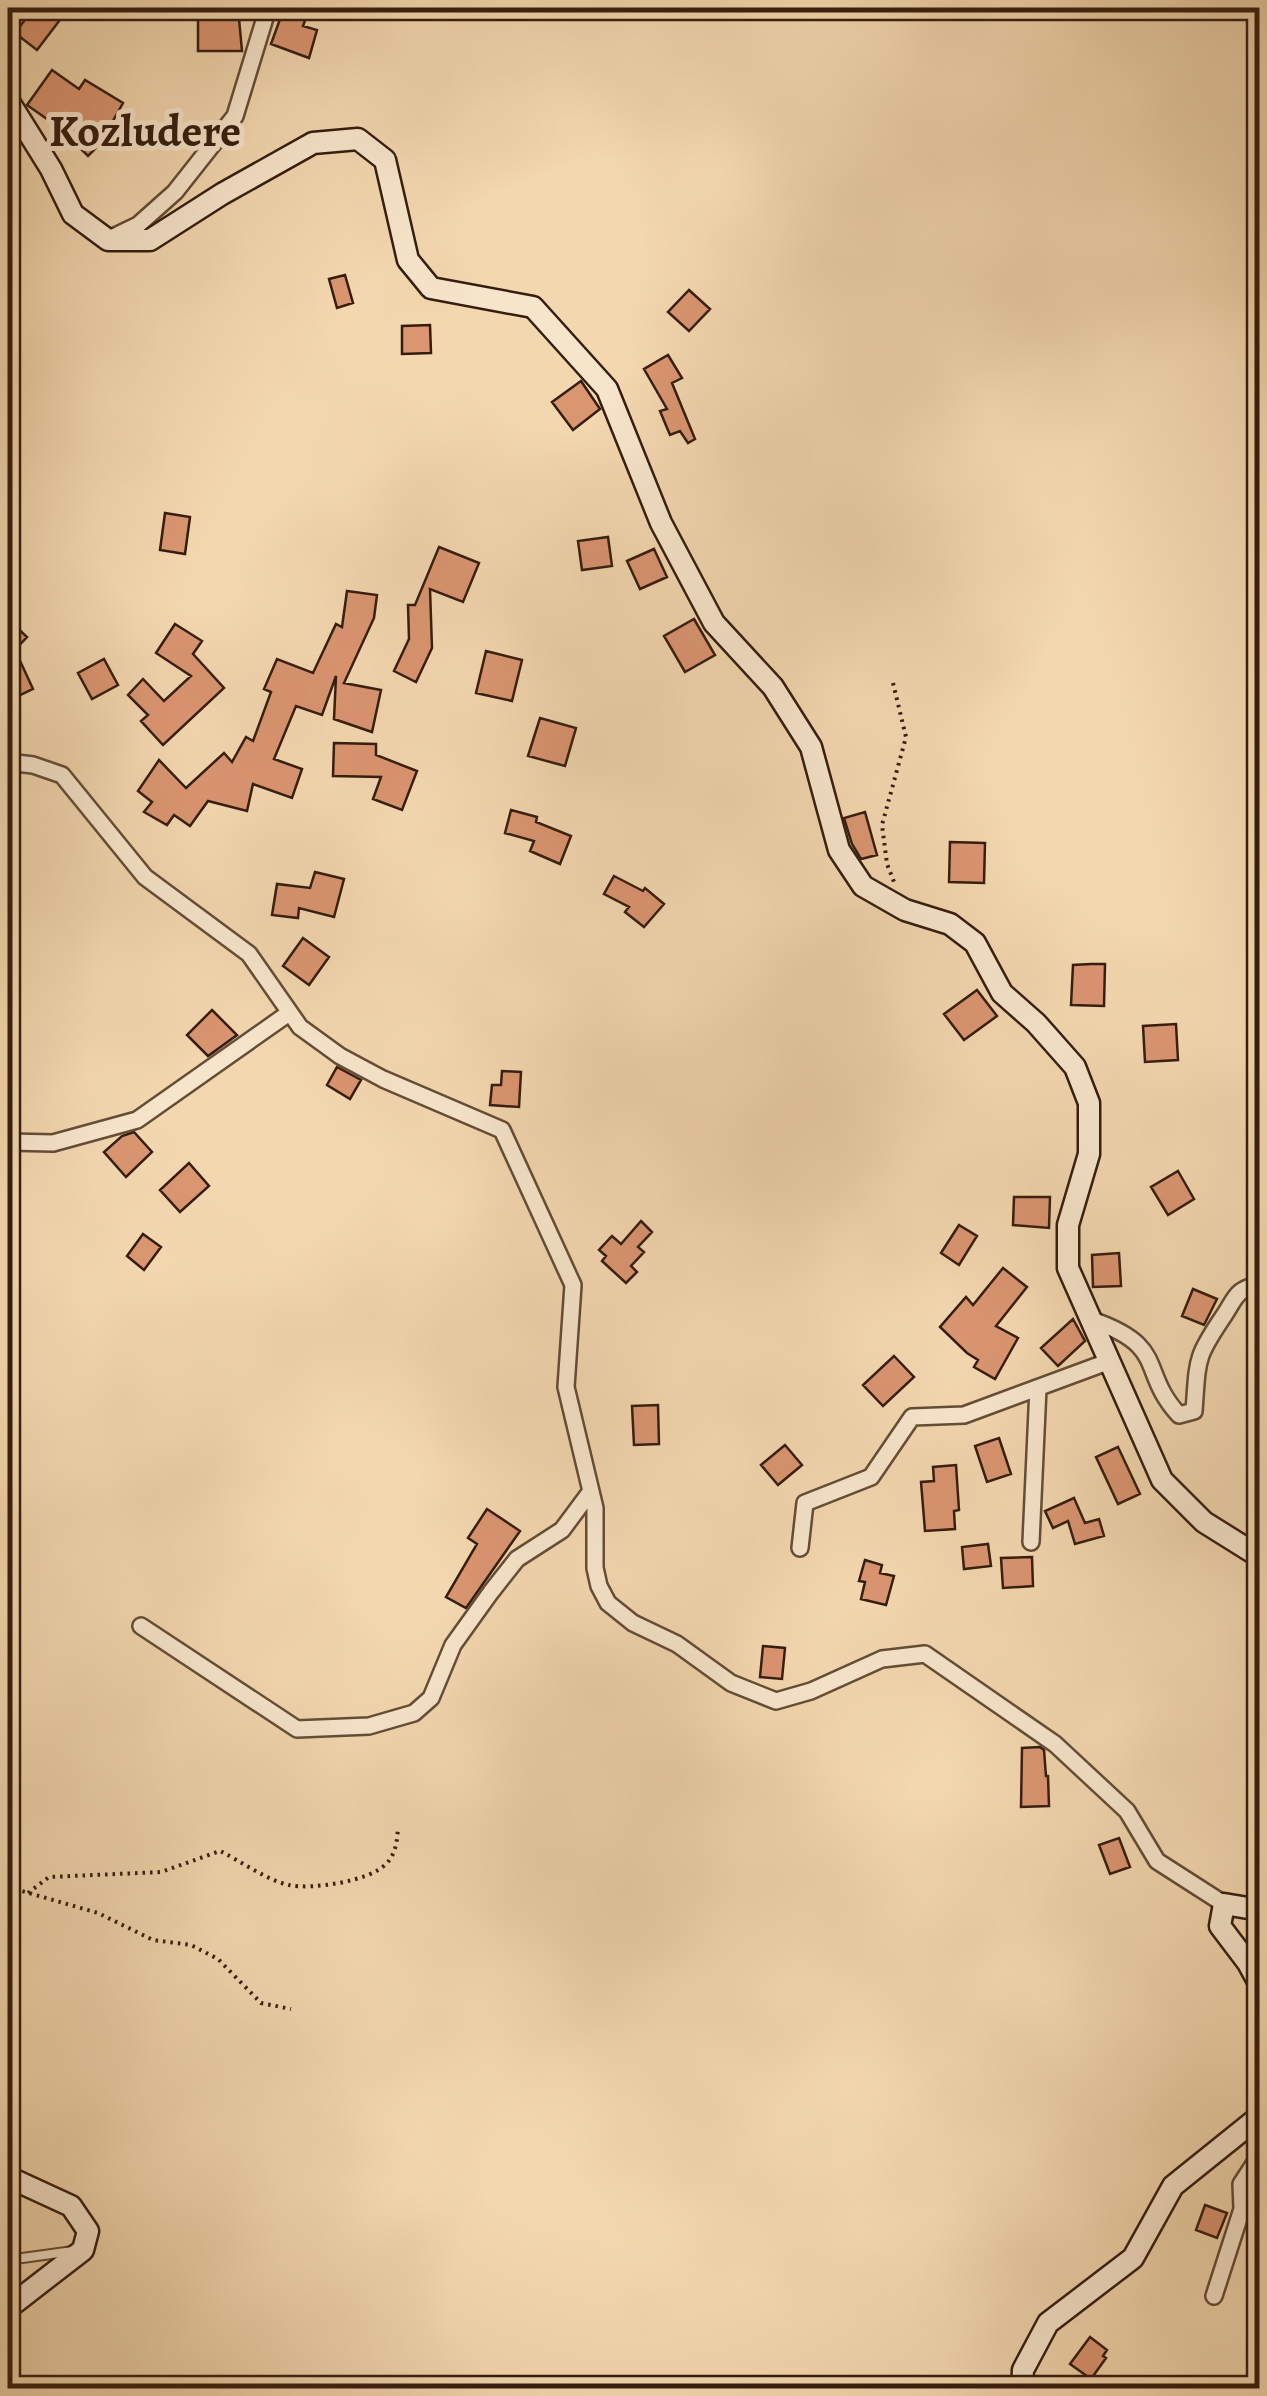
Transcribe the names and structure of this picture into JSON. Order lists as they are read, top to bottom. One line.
{"districts":["Kozludere"]}
